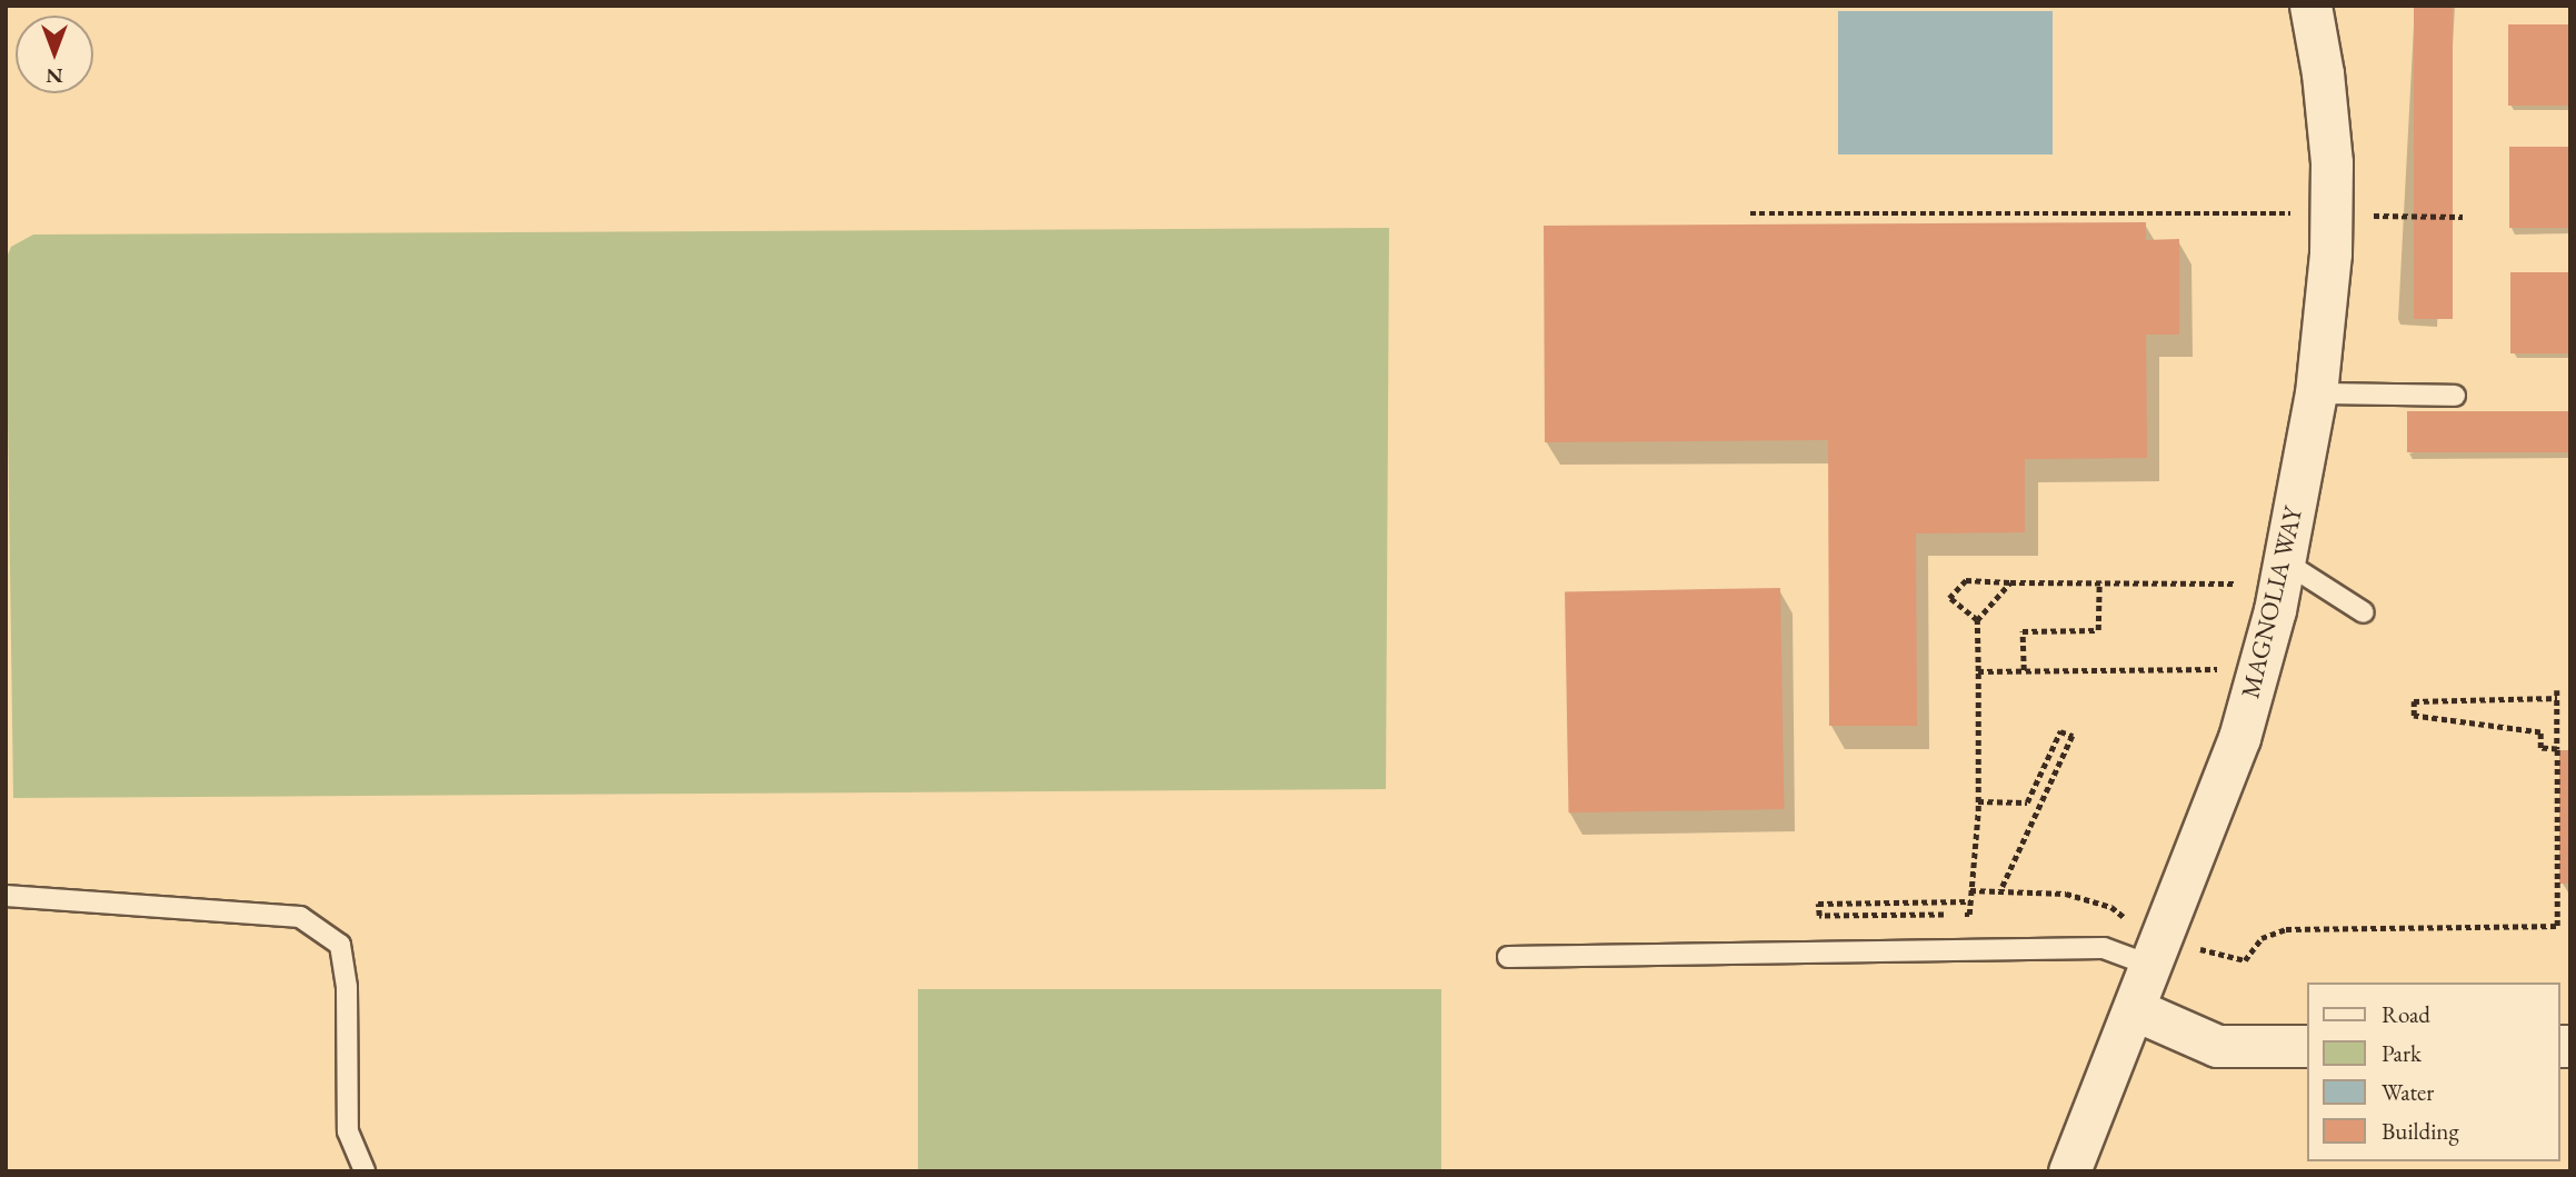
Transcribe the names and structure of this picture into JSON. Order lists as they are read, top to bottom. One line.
{"streets":{"street":["MAGNOLIA WAY"]},"legend":["Road","Park","Water","Building"],"north":"bottom"}
